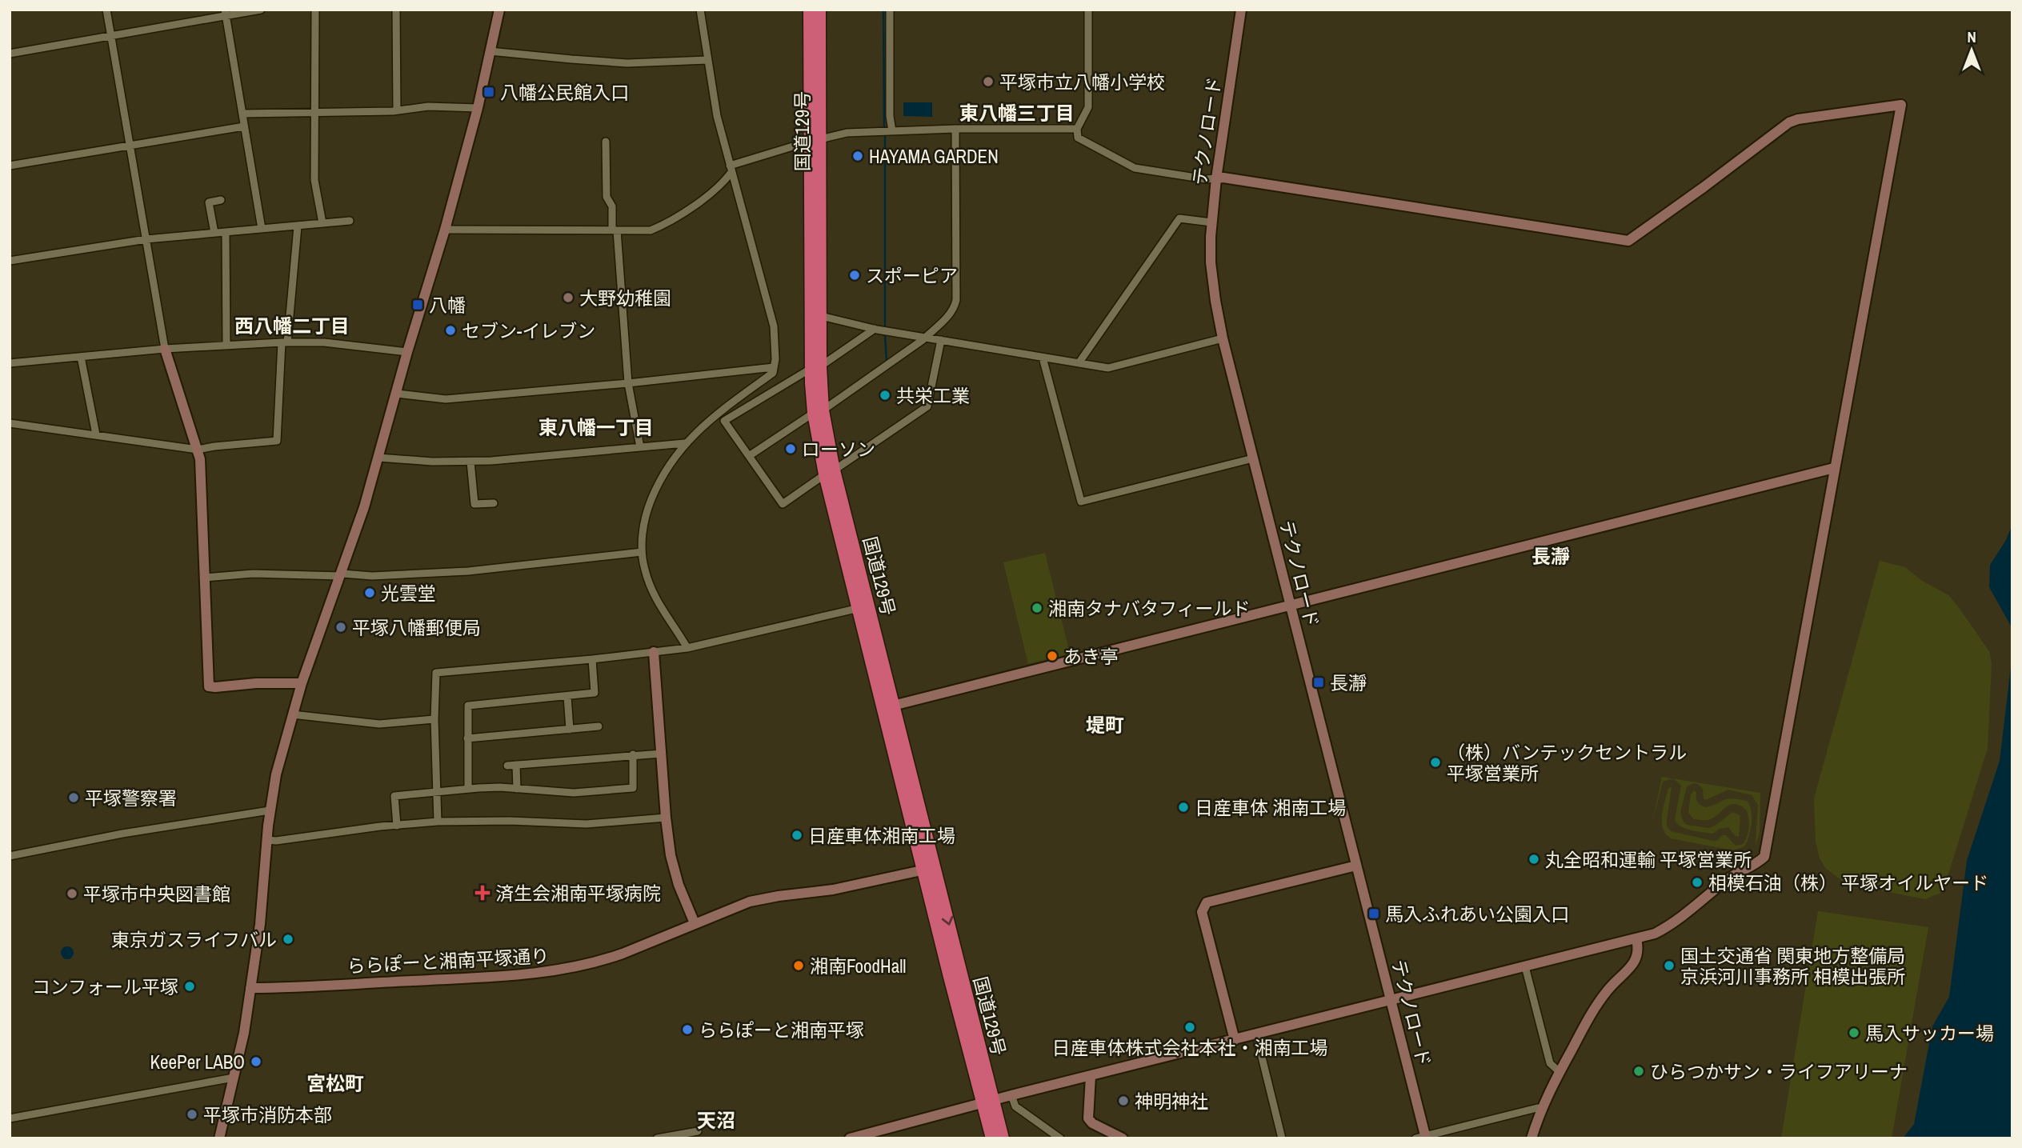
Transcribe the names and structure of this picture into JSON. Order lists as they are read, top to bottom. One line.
{"streets":{"highway":["国道129号"],"street":["テクノロード","ららぽーと湘南平塚通り"]},"crossings":[["国道129号","ららぽーと湘南平塚通り"]],"districts":["東八幡三丁目","西八幡二丁目","東八幡一丁目","長瀞","堤町","宮松町","天沼"],"places":{"other":["平塚市立八幡小学校","HAYAMA GARDEN","スポーピア","大野幼稚園","セブン-イレブン","共栄工業","ローソン","光雲堂","湘南タナバタフィールド","平塚八幡郵便局","あき亭","（株）バンテックセントラル 平塚営業所","平塚警察署","日産車体 湘南工場","日産車体湘南工場","丸全昭和運輸 平塚営業所","相模石油（株） 平塚オイルヤード","平塚市中央図書館","東京ガスライフバル","湘南FoodHall","国土交通省 関東地方整備局 京浜河川事務所 相模出張所","コンフォール平塚","日産車体株式会社本社・湘南工場","ららぽーと湘南平塚","馬入サッカー場","KeePer LABO","ひらつかサン・ライフアリーナ","神明神社","平塚市消防本部"],"transit":["八幡公民館入口","八幡","長瀞","馬入ふれあい公園入口"],"health":["済生会湘南平塚病院"]},"north":"top"}
